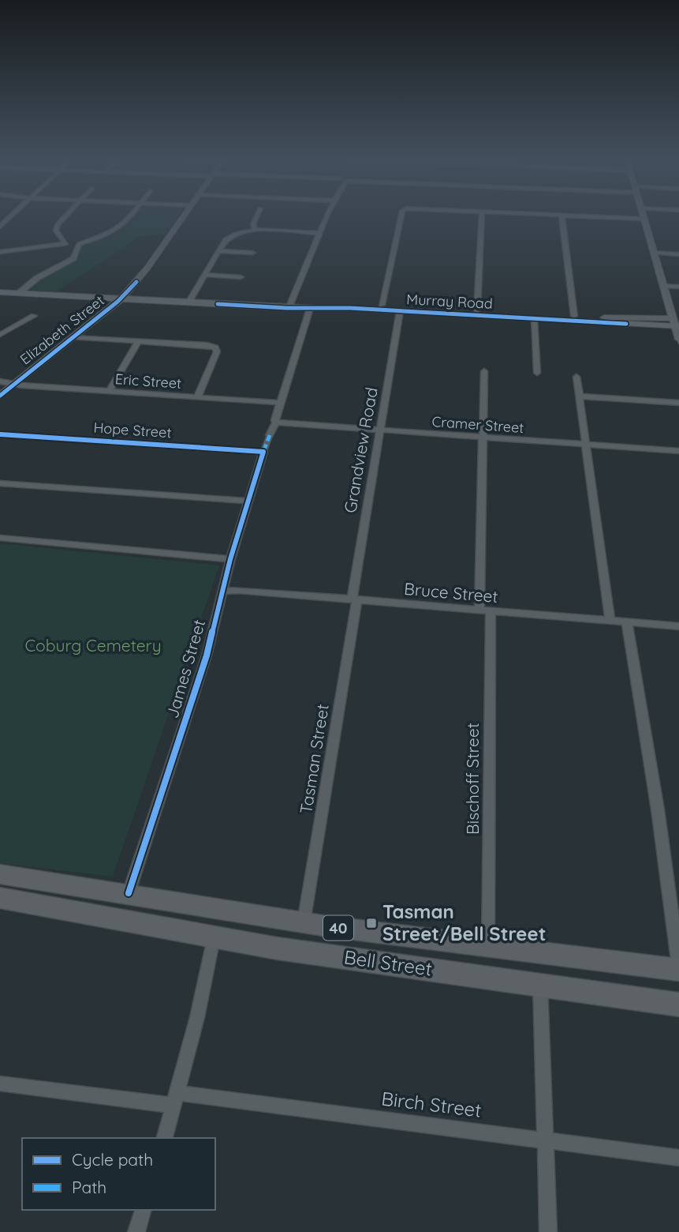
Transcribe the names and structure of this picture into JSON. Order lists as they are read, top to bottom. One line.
{"streets":{"highway":["40","Bell Street"],"main road":["Murray Road","Elizabeth Street"],"street":["Eric Street","Cramer Street","Hope Street","Grandview Road","Bruce Street","James Street","Tasman Street","Bischoff Street","Birch Street"]},"crossings":[["Murray Road","Elizabeth Street"],["Murray Road","Grandview Road"],["Murray Road","James Street"],["Elizabeth Street","Eric Street"],["Eric Street","James Street"],["Cramer Street","Grandview Road"],["Cramer Street","James Street"],["Cramer Street","Bischoff Street"],["Hope Street","James Street"],["Grandview Road","Bruce Street"],["Grandview Road","Tasman Street"],["Bruce Street","James Street"],["Bruce Street","Tasman Street"],["Bruce Street","Bischoff Street"],["James Street","Bell Street"],["Tasman Street","Bell Street"],["Bischoff Street","Bell Street"]],"parks":["Coburg Cemetery"],"places":{"transit":["Tasman Street/Bell Street"]},"legend":["Cycle path","Path"]}
